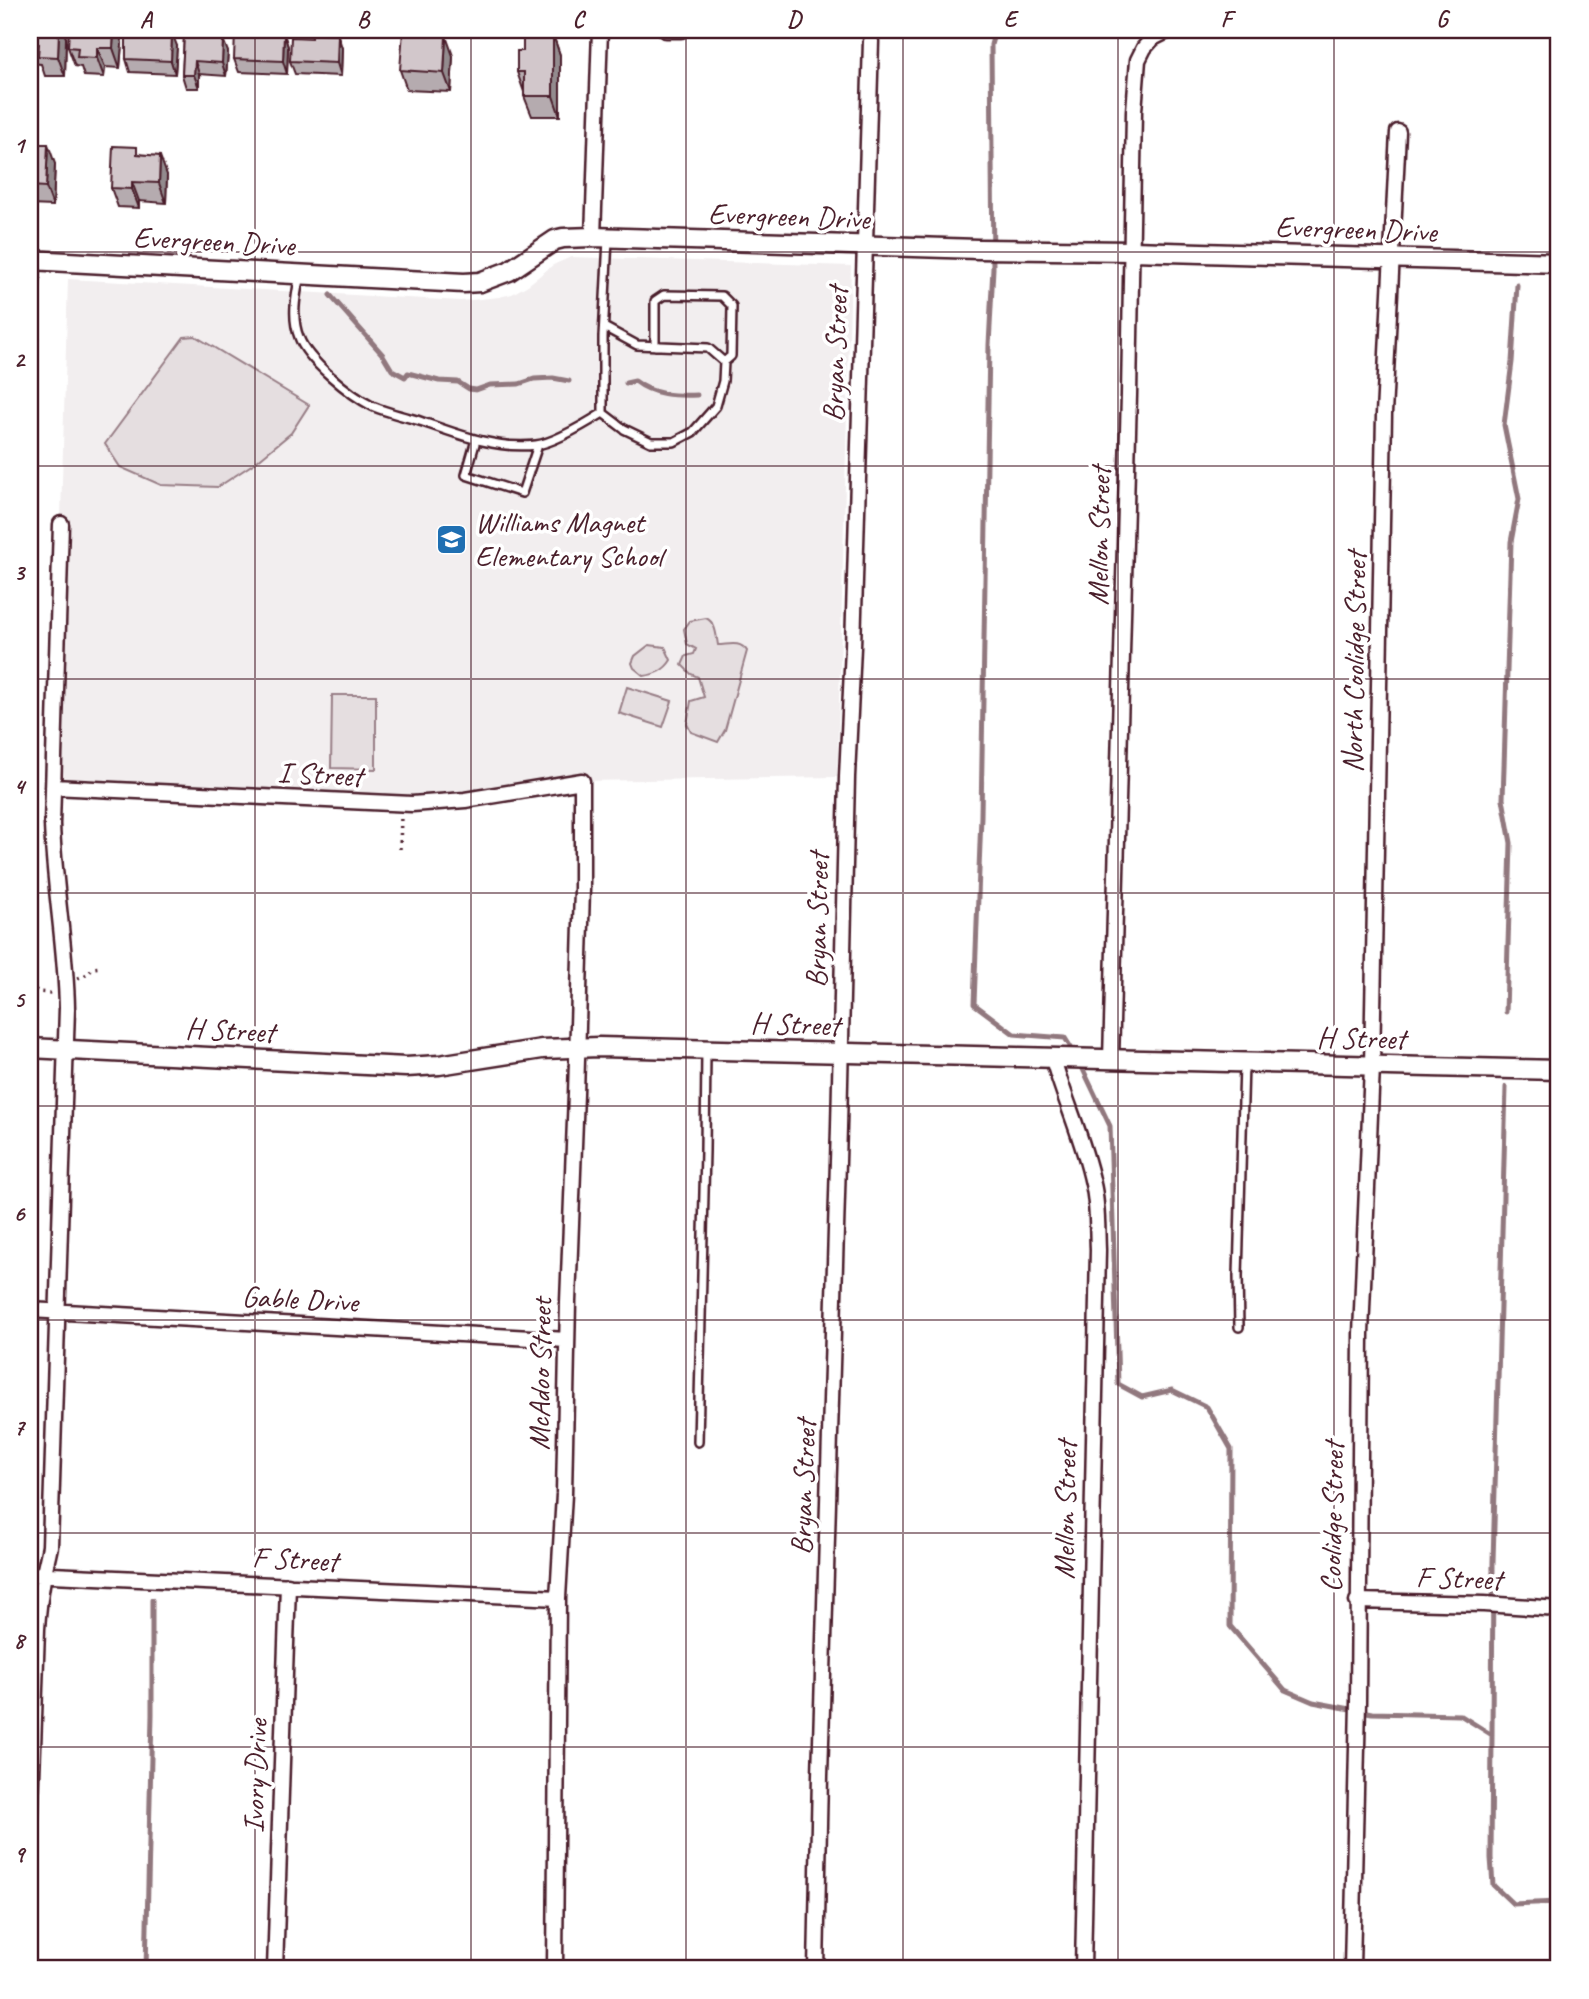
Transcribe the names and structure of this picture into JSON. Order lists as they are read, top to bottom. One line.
{"streets":{"street":["Evergreen Drive","Bryan Street","Mellon Street","North Coolidge Street","I Street","H Street","Gable Drive","McAdoo Street","Coolidge Street","F Street","Ivory Drive"]},"crossings":[["Evergreen Drive","Bryan Street"],["Evergreen Drive","Mellon Street"],["Evergreen Drive","North Coolidge Street"],["Bryan Street","H Street"],["Mellon Street","H Street"],["North Coolidge Street","H Street"],["North Coolidge Street","Coolidge Street"],["I Street","McAdoo Street"],["H Street","McAdoo Street"],["H Street","Coolidge Street"],["Gable Drive","McAdoo Street"],["McAdoo Street","F Street"],["Coolidge Street","F Street"],["F Street","Ivory Drive"]],"places":{"school or university":["Williams Magnet Elementary School"]},"grid":{"columns":["A","B","C","D","E","F","G"],"rows":["1","2","3","4","5","6","7","8","9"]}}
